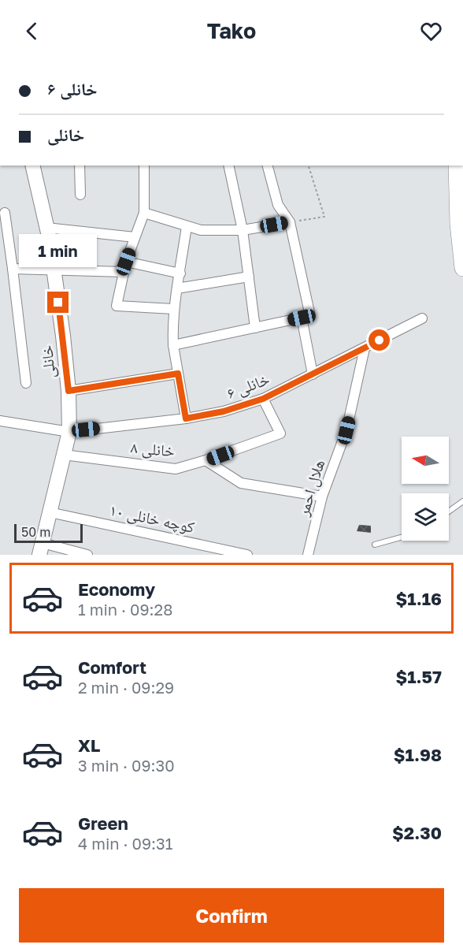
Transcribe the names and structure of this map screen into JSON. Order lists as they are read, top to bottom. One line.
{"streets":{"main road":["خانلی"],"street":["خانلی ۶","خانلی ۸","هلال احمر","کوچه خانلی ۱۰"]},"crossings":[["خانلی","خانلی ۶"],["خانلی","خانلی ۸"],["خانلی","کوچه خانلی ۱۰"],["خانلی ۶","خانلی ۸"],["خانلی ۶","هلال احمر"]],"scale_bar":"50 m","north":"left","page":{"header":"Tako","banner":["خانلی ۶","خانلی"],"bubble":"1 min","scale":"50 m","list":[{"name":"Economy","note":"1 min · 09:28","value":"$1.16"},{"name":"Comfort","note":"2 min · 09:29","value":"$1.57"},{"name":"XL","note":"3 min · 09:30","value":"$1.98"},{"name":"Green","note":"4 min · 09:31","value":"$2.30"}],"buttons":"Confirm"}}
